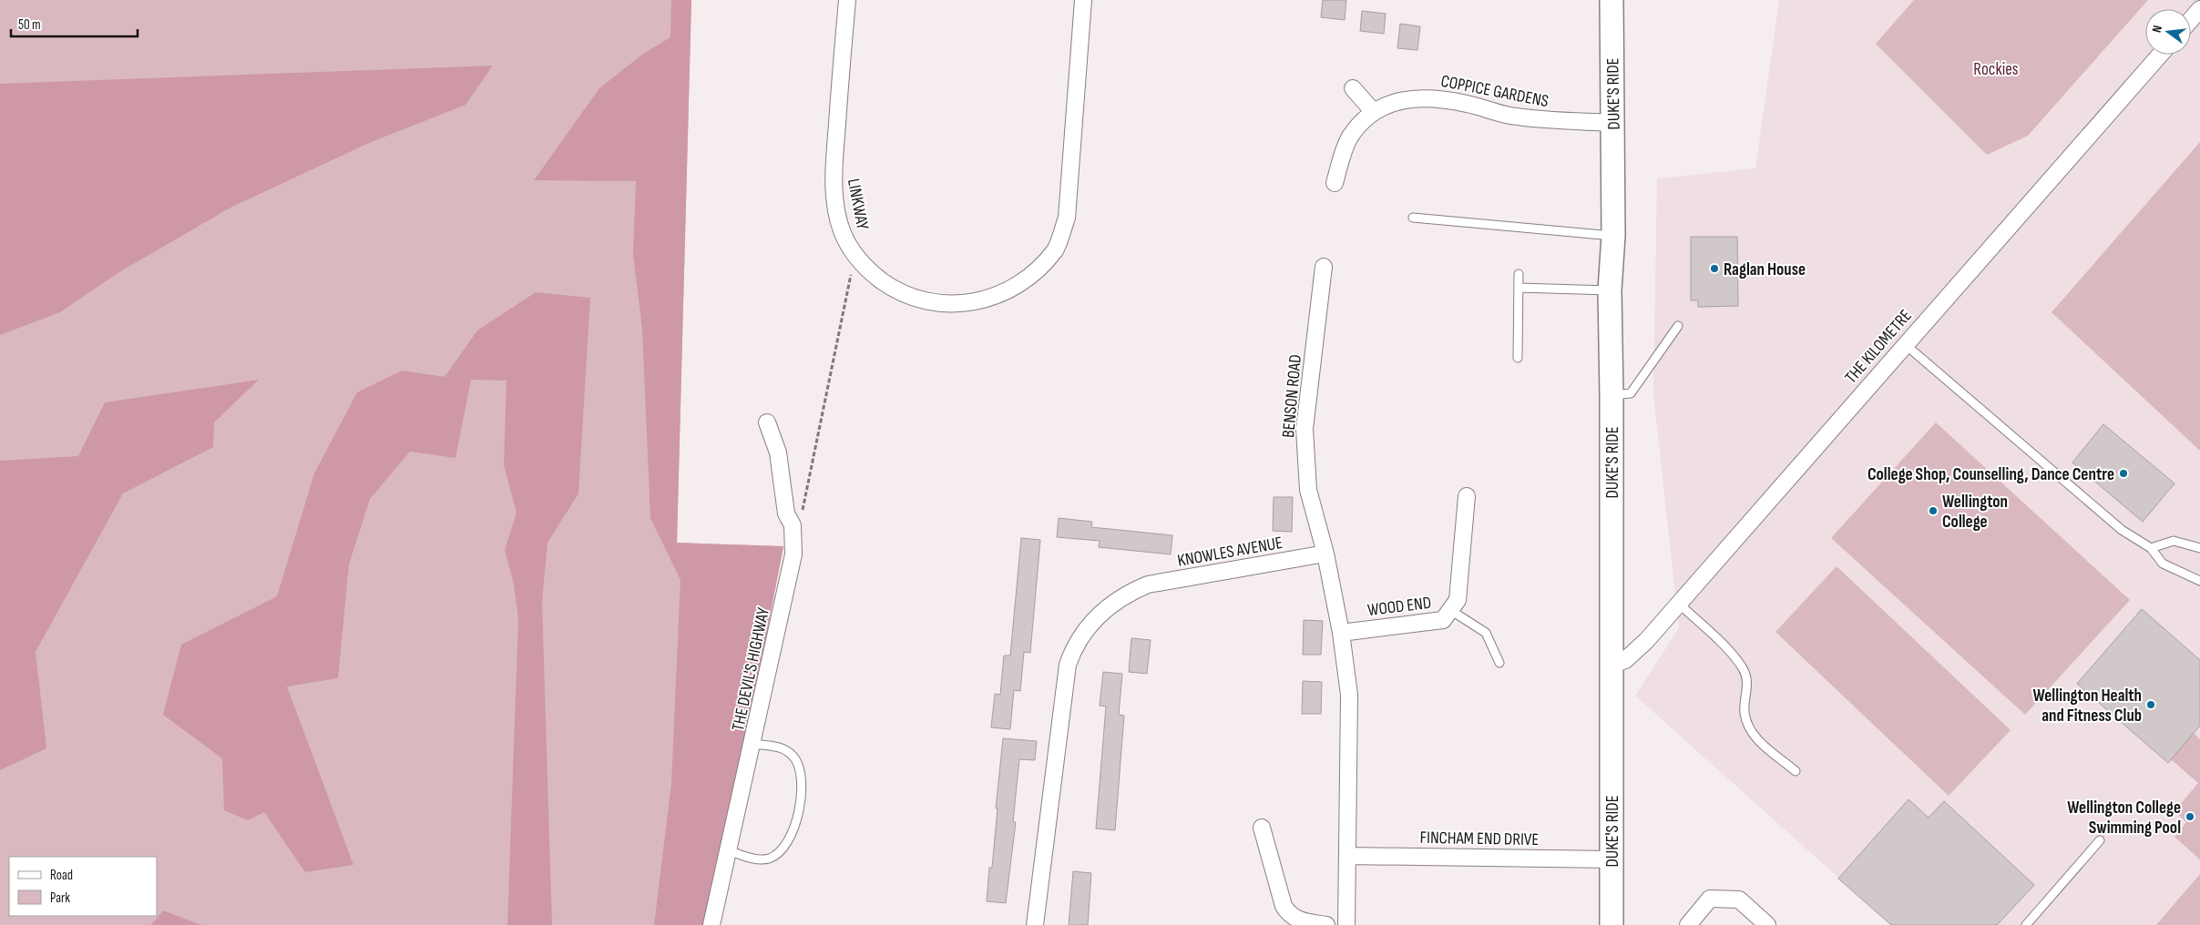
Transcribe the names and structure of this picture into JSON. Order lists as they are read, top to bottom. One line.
{"streets":{"main road":["DUKE'S RIDE"],"street":["COPPICE GARDENS","LINKWAY","THE KILOMETRE","BENSON ROAD","KNOWLES AVENUE","WOOD END","THE DEVIL'S HIGHWAY","FINCHAM END DRIVE"]},"crossings":[["COPPICE GARDENS","DUKE'S RIDE"],["DUKE'S RIDE","THE KILOMETRE"],["DUKE'S RIDE","FINCHAM END DRIVE"],["BENSON ROAD","KNOWLES AVENUE"]],"parks":["Rockies"],"places":["Raglan House","College Shop, Counselling, Dance Centre","Wellington College","Wellington Health and Fitness Club","Wellington College Swimming Pool"],"legend":["Road","Park"],"scale_bar":"50 m","north":"left"}
